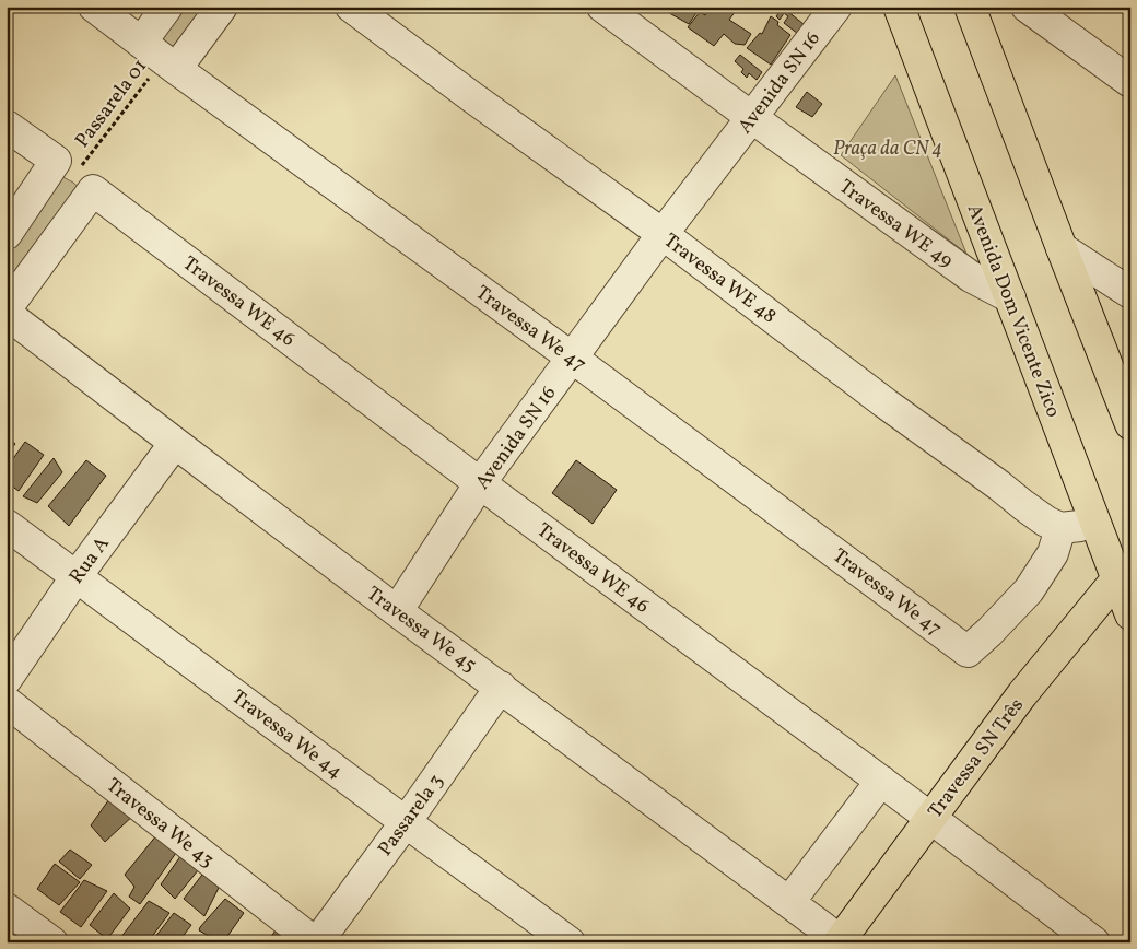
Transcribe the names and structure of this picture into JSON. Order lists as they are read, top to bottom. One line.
{"streets":{"main road":["Avenida Dom Vicente Zico","Travessa SN Três"],"street":["Avenida SN 16","Travessa WE 49","Travessa WE 48","Travessa WE 46","Travessa We 47","Rua A","Travessa We 45","Travessa We 44","Passarela 3","Travessa We 43"],"path":["Passarela 01"]},"crossings":[["Avenida SN 16","Travessa WE 49"],["Avenida SN 16","Travessa WE 48"],["Avenida SN 16","Travessa WE 46"],["Avenida SN 16","Travessa We 47"],["Avenida SN 16","Travessa We 45"],["Passarela 01","Travessa WE 46"],["Passarela 01","Travessa We 47"],["Travessa WE 49","Avenida Dom Vicente Zico"],["Travessa WE 48","Travessa We 47"],["Travessa WE 46","Travessa SN Três"],["Avenida Dom Vicente Zico","Travessa SN Três"],["Rua A","Travessa We 45"],["Rua A","Travessa We 44"],["Travessa We 45","Travessa SN Três"],["Travessa We 45","Passarela 3"],["Travessa We 44","Passarela 3"],["Passarela 3","Travessa We 43"]],"parks":["Praça da CN 4"]}
